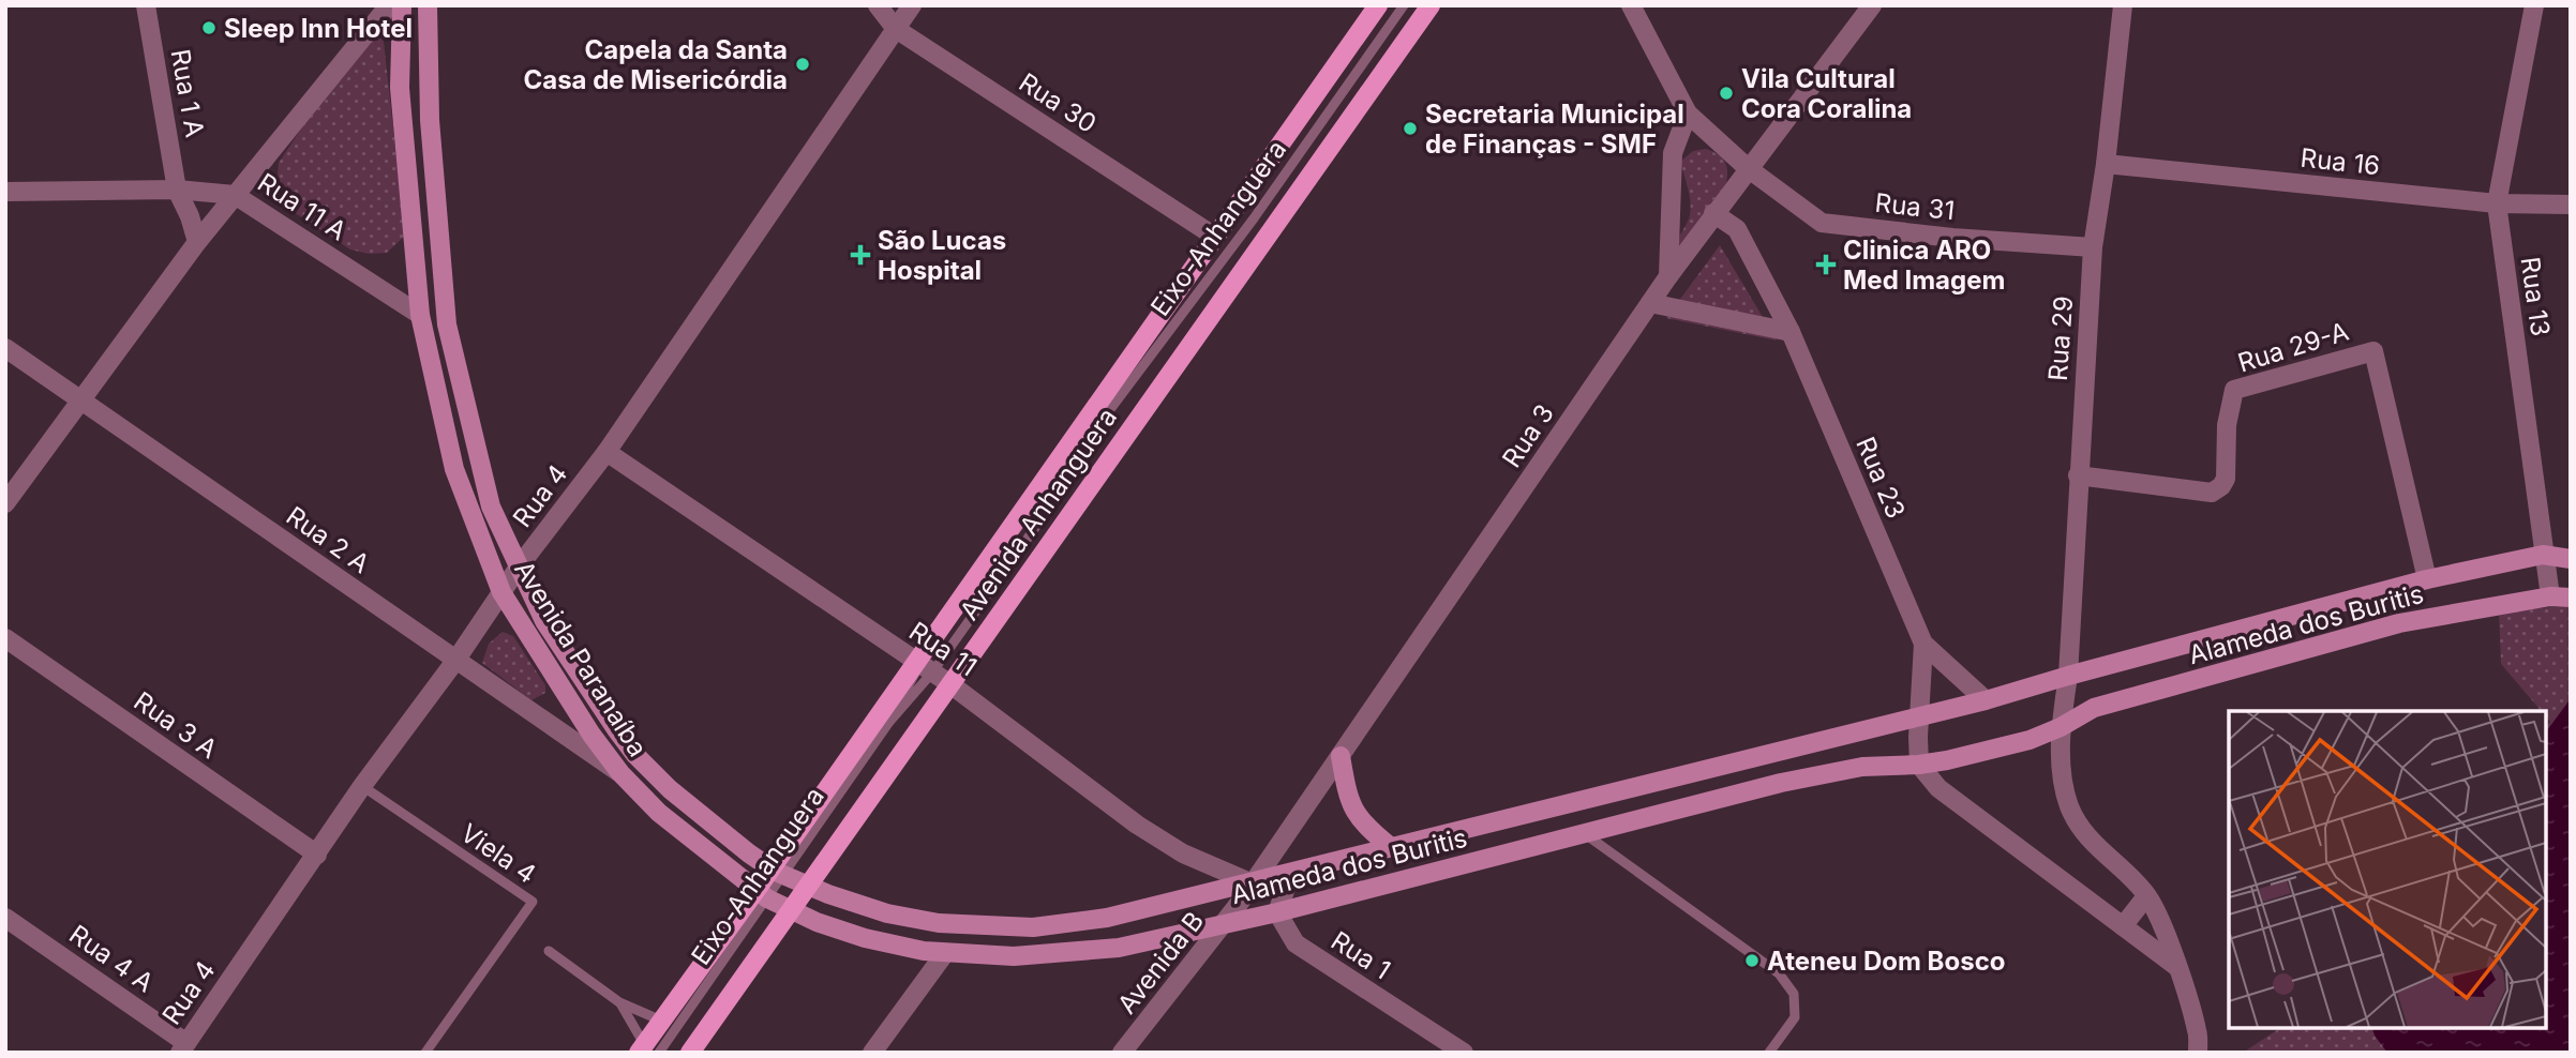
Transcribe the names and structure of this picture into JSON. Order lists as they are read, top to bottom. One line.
{"streets":{"main road":["Avenida Anhanguera","Alameda dos Buritis","Avenida Paranaíba"],"street":["Rua 1 A","Rua 30","Rua 16","Rua 11 A","Rua 31","Rua 13","Rua 29","Rua 29-A","Rua 3","Rua 23","Rua 4","Rua 2 A","Rua 11","Rua 3 A","Rua 1","Rua 4 A","Avenida B"],"lane":["Eixo-Anhanguera","Viela 4"]},"crossings":[["Rua 1 A","Rua 11 A"],["Rua 30","Rua 4"],["Rua 30","Avenida Anhanguera"],["Rua 16","Rua 13"],["Rua 16","Rua 29"],["Rua 11 A","Avenida Paranaíba"],["Rua 31","Rua 29"],["Rua 31","Rua 3"],["Eixo-Anhanguera","Avenida Anhanguera"],["Eixo-Anhanguera","Rua 11"],["Eixo-Anhanguera","Avenida Paranaíba"],["Rua 13","Alameda dos Buritis"],["Rua 29","Rua 29-A"],["Rua 29","Alameda dos Buritis"],["Rua 29-A","Alameda dos Buritis"],["Rua 3","Rua 23"],["Rua 3","Alameda dos Buritis"],["Rua 3","Rua 11"],["Rua 3","Avenida B"],["Rua 23","Alameda dos Buritis"],["Rua 4","Rua 2 A"],["Rua 4","Rua 11"],["Rua 4","Avenida Paranaíba"],["Rua 4","Rua 3 A"],["Rua 4","Viela 4"],["Rua 4","Rua 4 A"],["Avenida Anhanguera","Alameda dos Buritis"],["Avenida Anhanguera","Rua 11"],["Avenida Anhanguera","Avenida Paranaíba"],["Rua 2 A","Avenida Paranaíba"],["Alameda dos Buritis","Rua 11"],["Alameda dos Buritis","Avenida Paranaíba"],["Alameda dos Buritis","Rua 1"],["Alameda dos Buritis","Avenida B"]],"places":{"other":["Sleep Inn Hotel","Capela da Santa Casa de Misericórdia","Vila Cultural Cora Coralina","Secretaria Municipal de Finanças - SMF","Ateneu Dom Bosco"],"health":["São Lucas Hospital","Clinica ARO Med Imagem"]}}
